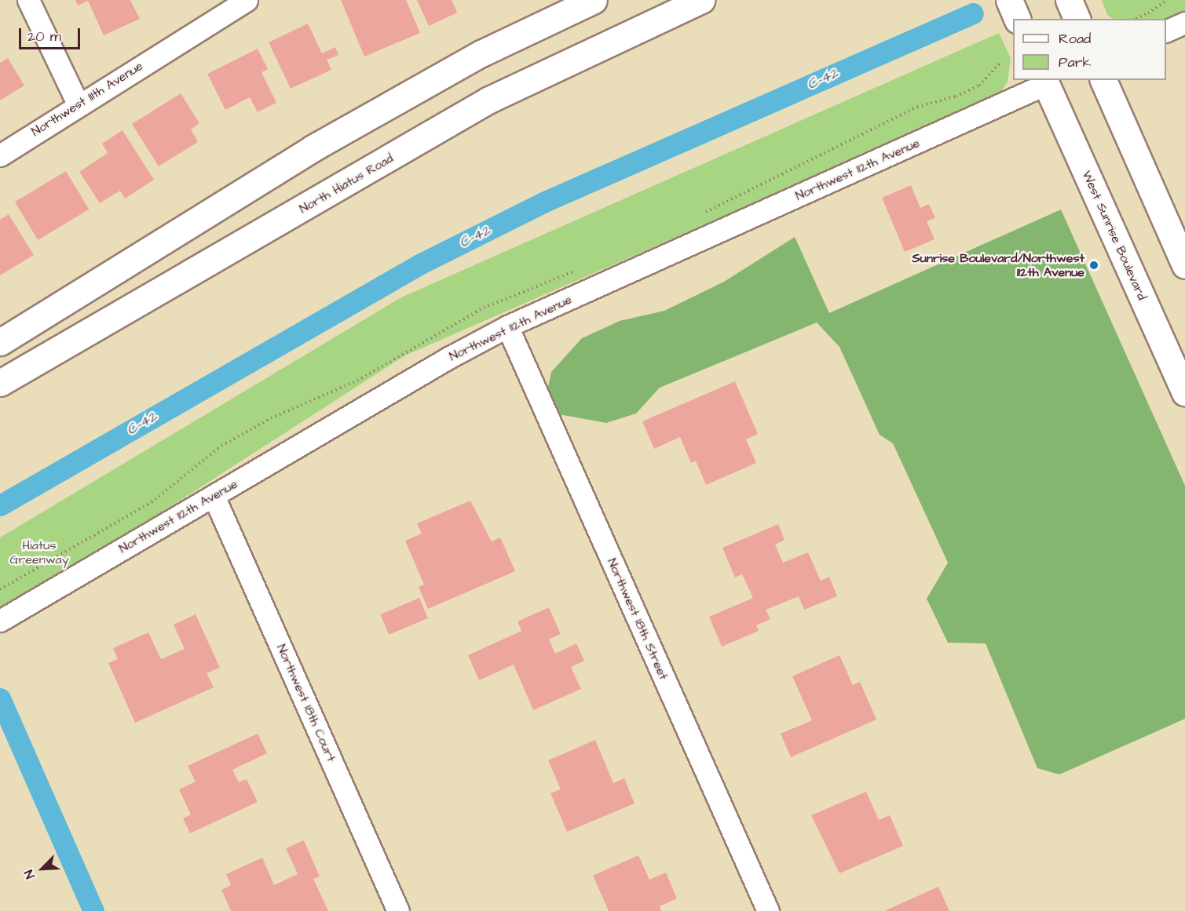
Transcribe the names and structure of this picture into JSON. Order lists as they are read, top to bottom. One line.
{"streets":{"main road":["North Hiatus Road","West Sunrise Boulevard"],"street":["Northwest 111th Avenue","Northwest 112th Avenue","Northwest 18th Street","Northwest 18th Court"]},"crossings":[["Northwest 112th Avenue","West Sunrise Boulevard"],["Northwest 112th Avenue","Northwest 18th Street"],["Northwest 112th Avenue","Northwest 18th Court"]],"water":["C-42"],"parks":["Hiatus Greenway"],"places":["Sunrise Boulevard/Northwest 112th Avenue"],"legend":["Road","Park"],"scale_bar":"20 m","north":"bottom left"}
